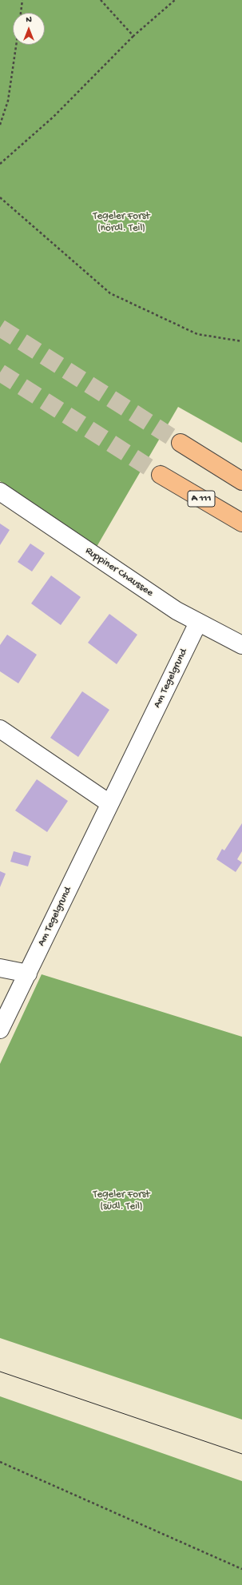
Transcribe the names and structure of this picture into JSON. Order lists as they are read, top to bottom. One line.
{"streets":{"highway":["A 111"],"street":["Ruppiner Chaussee","Am Tegelgrund"]},"crossings":[["Ruppiner Chaussee","Am Tegelgrund"]],"parks":["Tegeler Forst (nördl. Teil)","Tegeler Forst (südl. Teil)"],"north":"top"}
